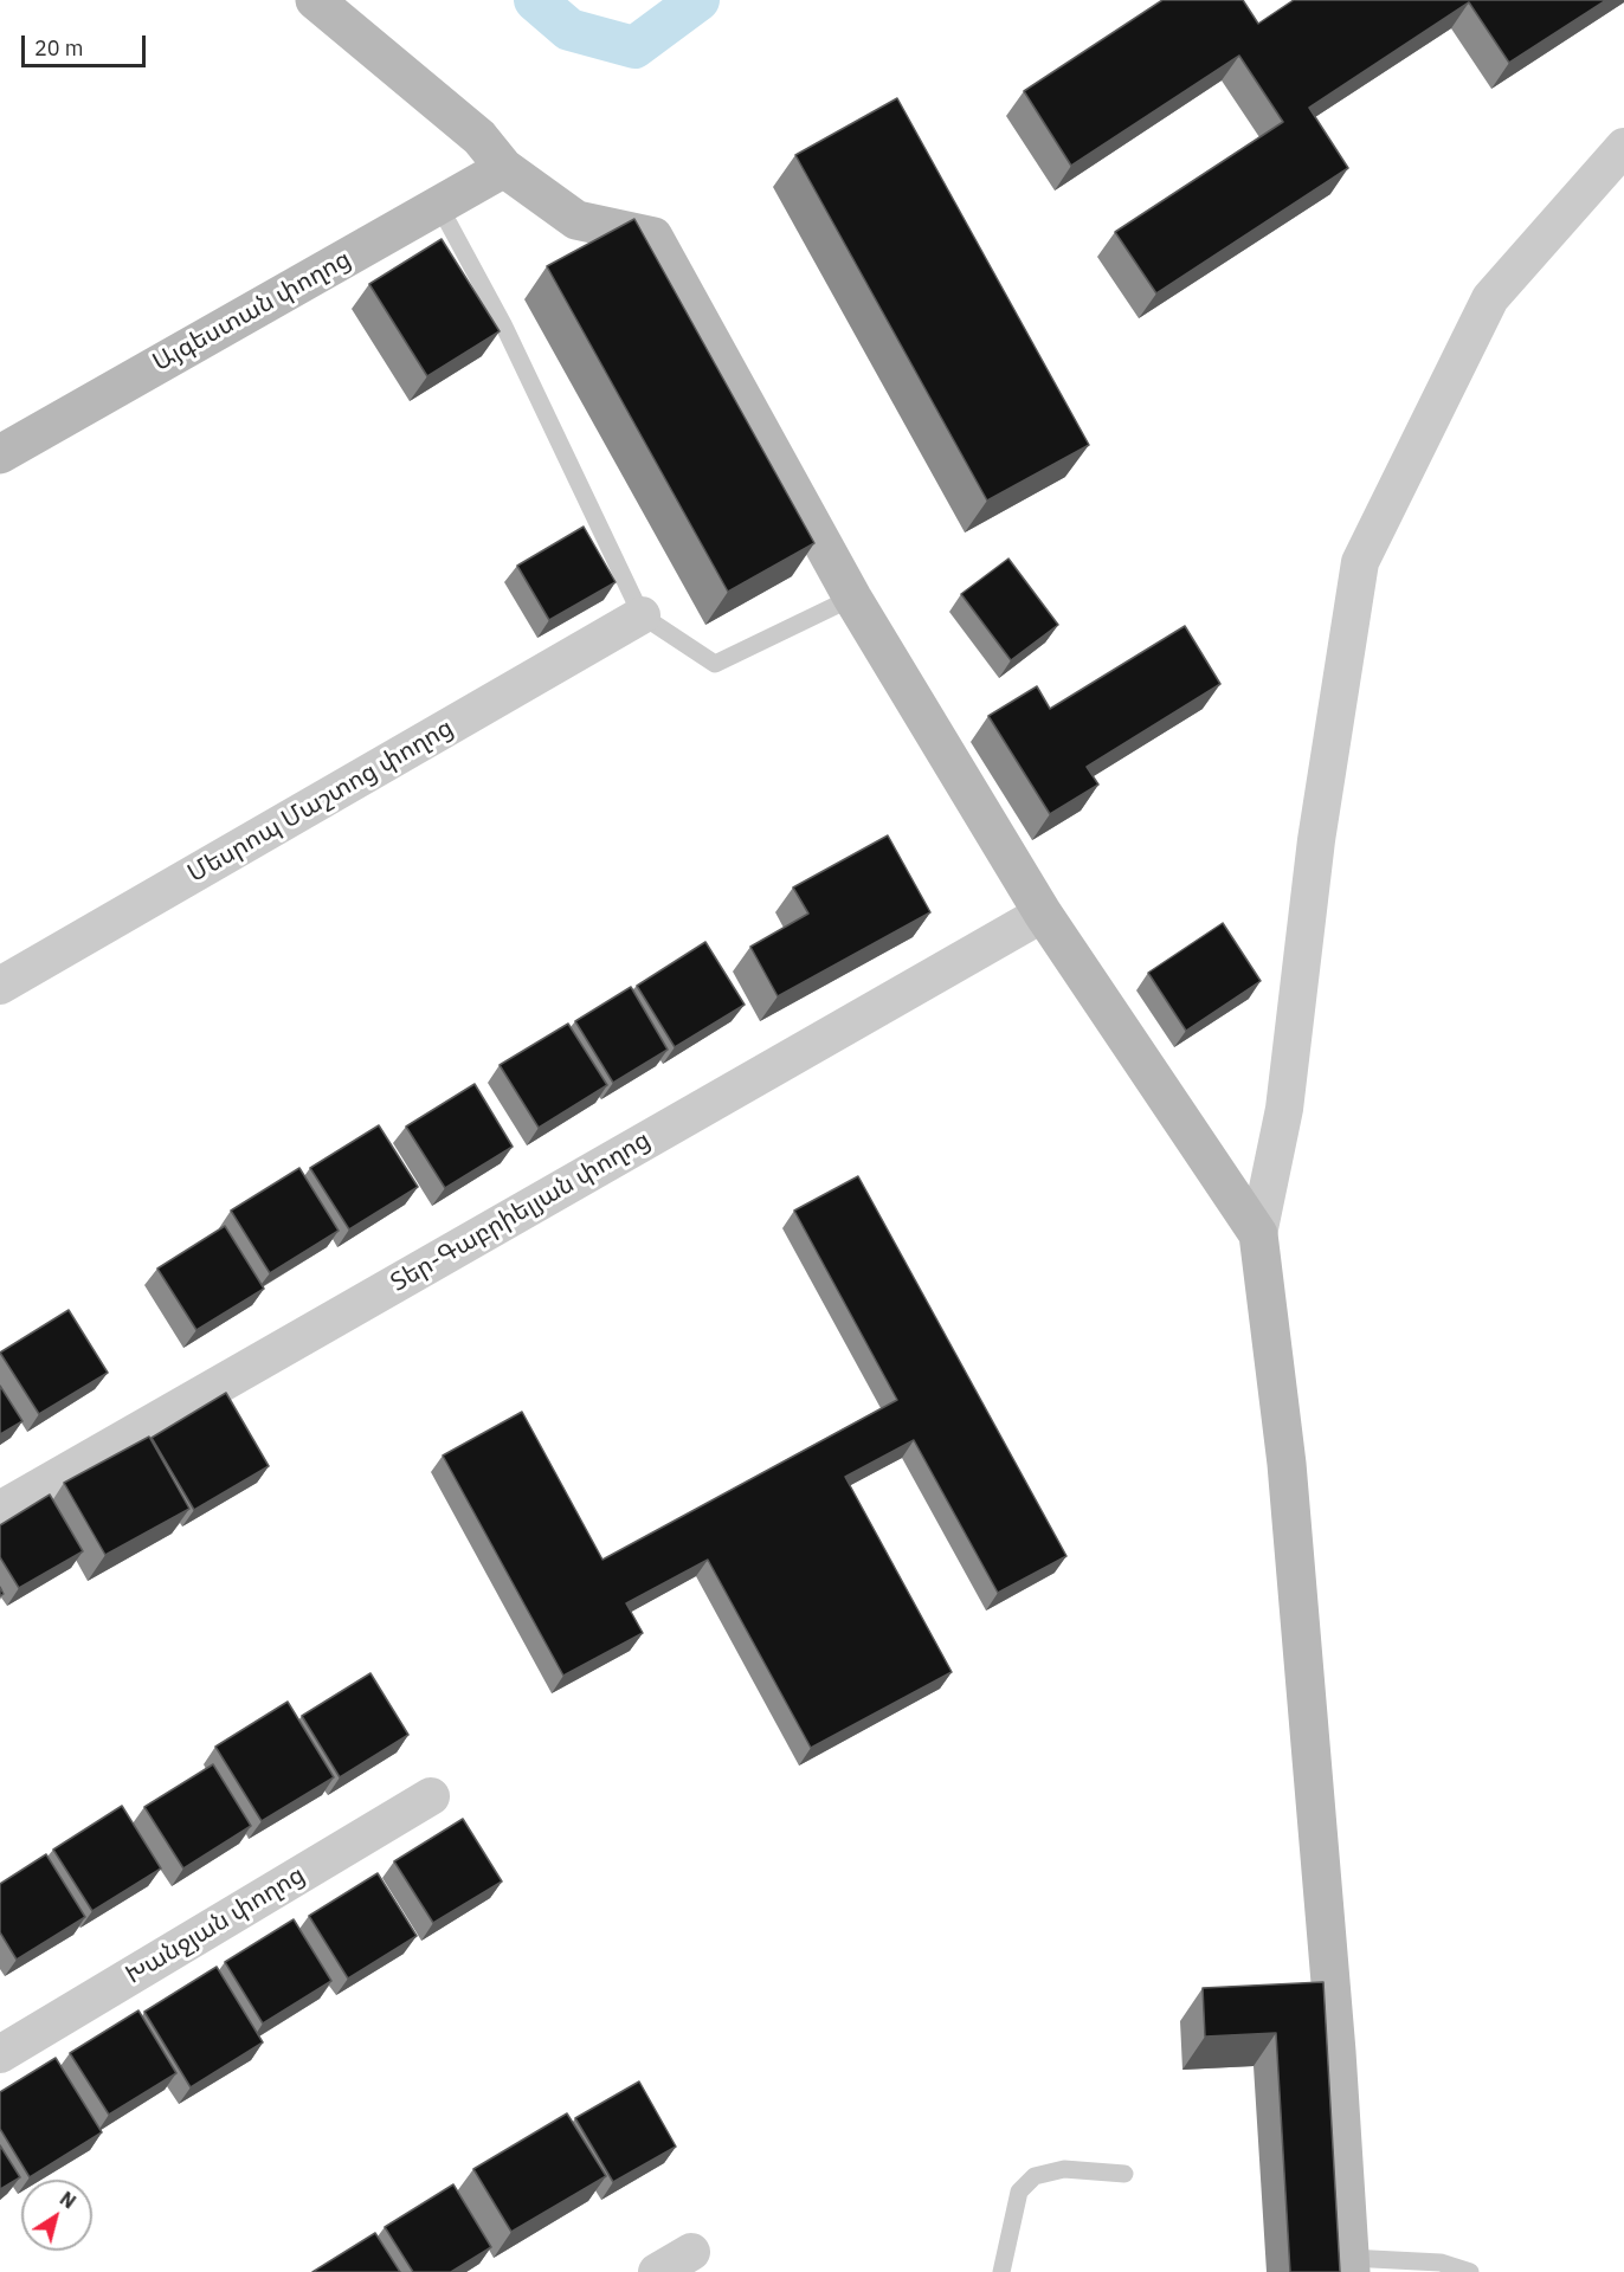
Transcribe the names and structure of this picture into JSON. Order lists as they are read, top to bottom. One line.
{"streets":{"street":["Այգեստան փողոց","Մեսրոպ Մաշտոց փողոց","Տեր-Գաբրիելյան փողոց","Խանջյան փողոց"]},"scale_bar":"20 m","north":"top right"}
